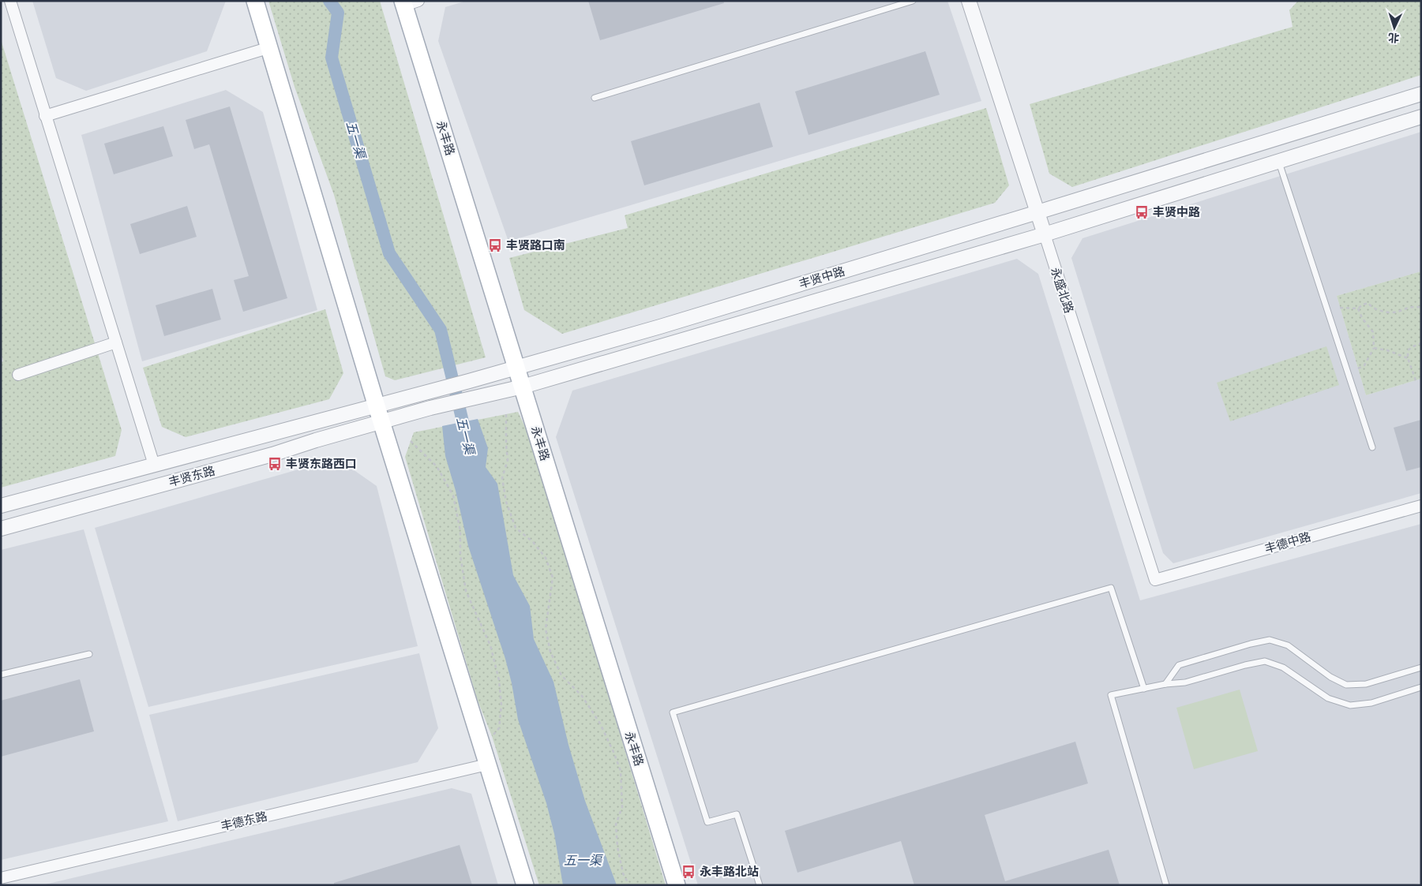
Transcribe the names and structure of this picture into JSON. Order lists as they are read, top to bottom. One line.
{"streets":{"main road":["永丰路"],"street":["丰贤中路","永盛北路","丰贤东路","丰德中路","丰德东路"]},"crossings":[["永丰路","丰贤中路"],["丰贤中路","永盛北路"],["丰贤中路","丰贤东路"],["永盛北路","丰德中路"]],"water":["五一渠"],"places":{"bus stop":["丰贤中路","丰贤路口南","丰贤东路西口","永丰路北站"]},"north":"bottom"}
